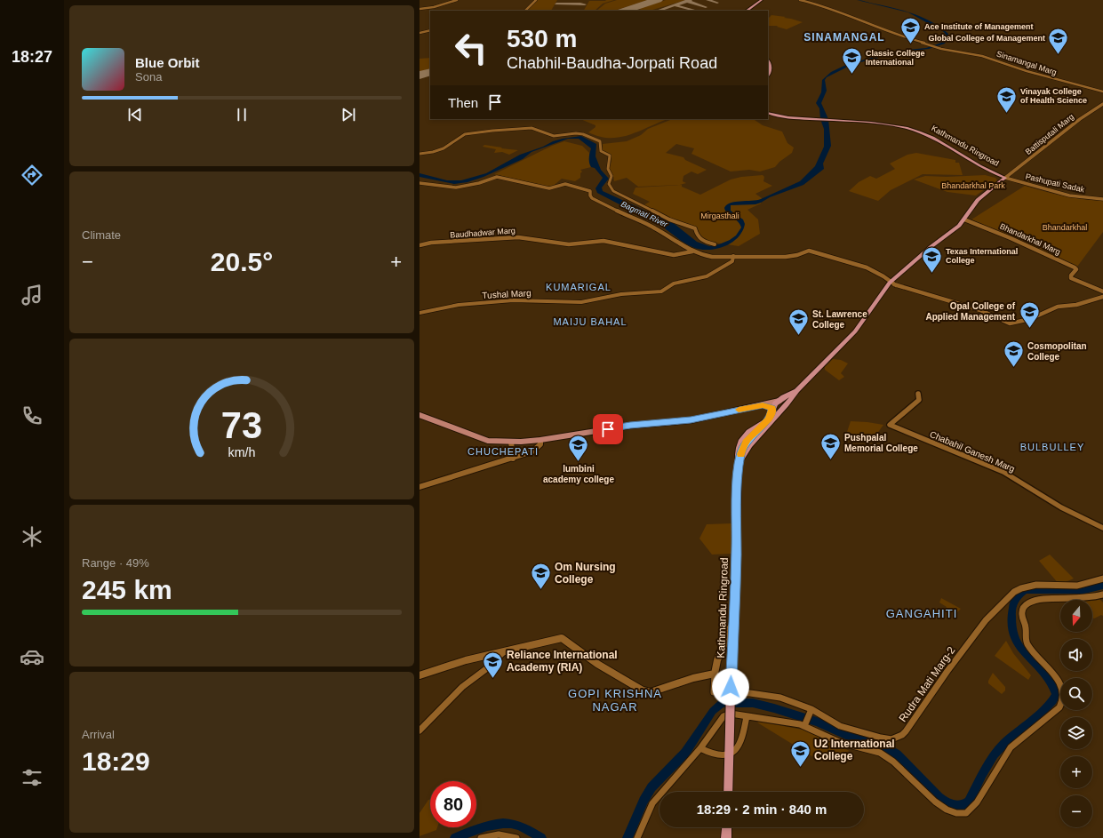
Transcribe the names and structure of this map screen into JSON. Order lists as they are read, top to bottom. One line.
{"streets":{"highway":["Kathmandu Ringroad"],"main road":["Sinamangal Marg","Battisputali Marg","Pashupati Sadak","Baudhadwar Marg","Bhandarkhal Marg"],"street":["Tushal Marg","Chabahil Ganesh Marg","Rudra Mati Marg-2"]},"crossings":[["Battisputali Marg","Kathmandu Ringroad"],["Battisputali Marg","Pashupati Sadak"],["Kathmandu Ringroad","Pashupati Sadak"],["Kathmandu Ringroad","Bhandarkhal Marg"]],"districts":["SINAMANGAL","KUMARIGAL","MAIJU BAHAL","BULBULLEY","CHUCHEPATI","GANGAHITI","GOPI KRISHNA NAGAR"],"water":["Bagmati River"],"parks":["Bhandarkhal Park","Mirgasthali","Bhandarkhal"],"places":{"school or university":["Ace Institute of Management","Global College of Management","Classic College International","Vinayak College of Health Science","Texas International College","Opal College of Applied Management","St. Lawrence College","Cosmopolitan College","Pushpalal Memorial College","lumbini academy college","Om Nursing College","Reliance International Academy (RIA)","U2 International College"]},"north":"bottom","page":{"tabs":"18:27","turn":["530 m","Chabhil-Baudha-Jorpati Road"],"song":["Blue Orbit","Sona"],"then":"Then","tile":["Climate",["Range · 49%","245 km"],["Arrival","18:29"]],"heat":["−","20.5°","+"],"map_buttons":["+","−"],"limit":"80","trip":"18:29 · 2 min · 840 m","gauge":["73","km/h"]}}
